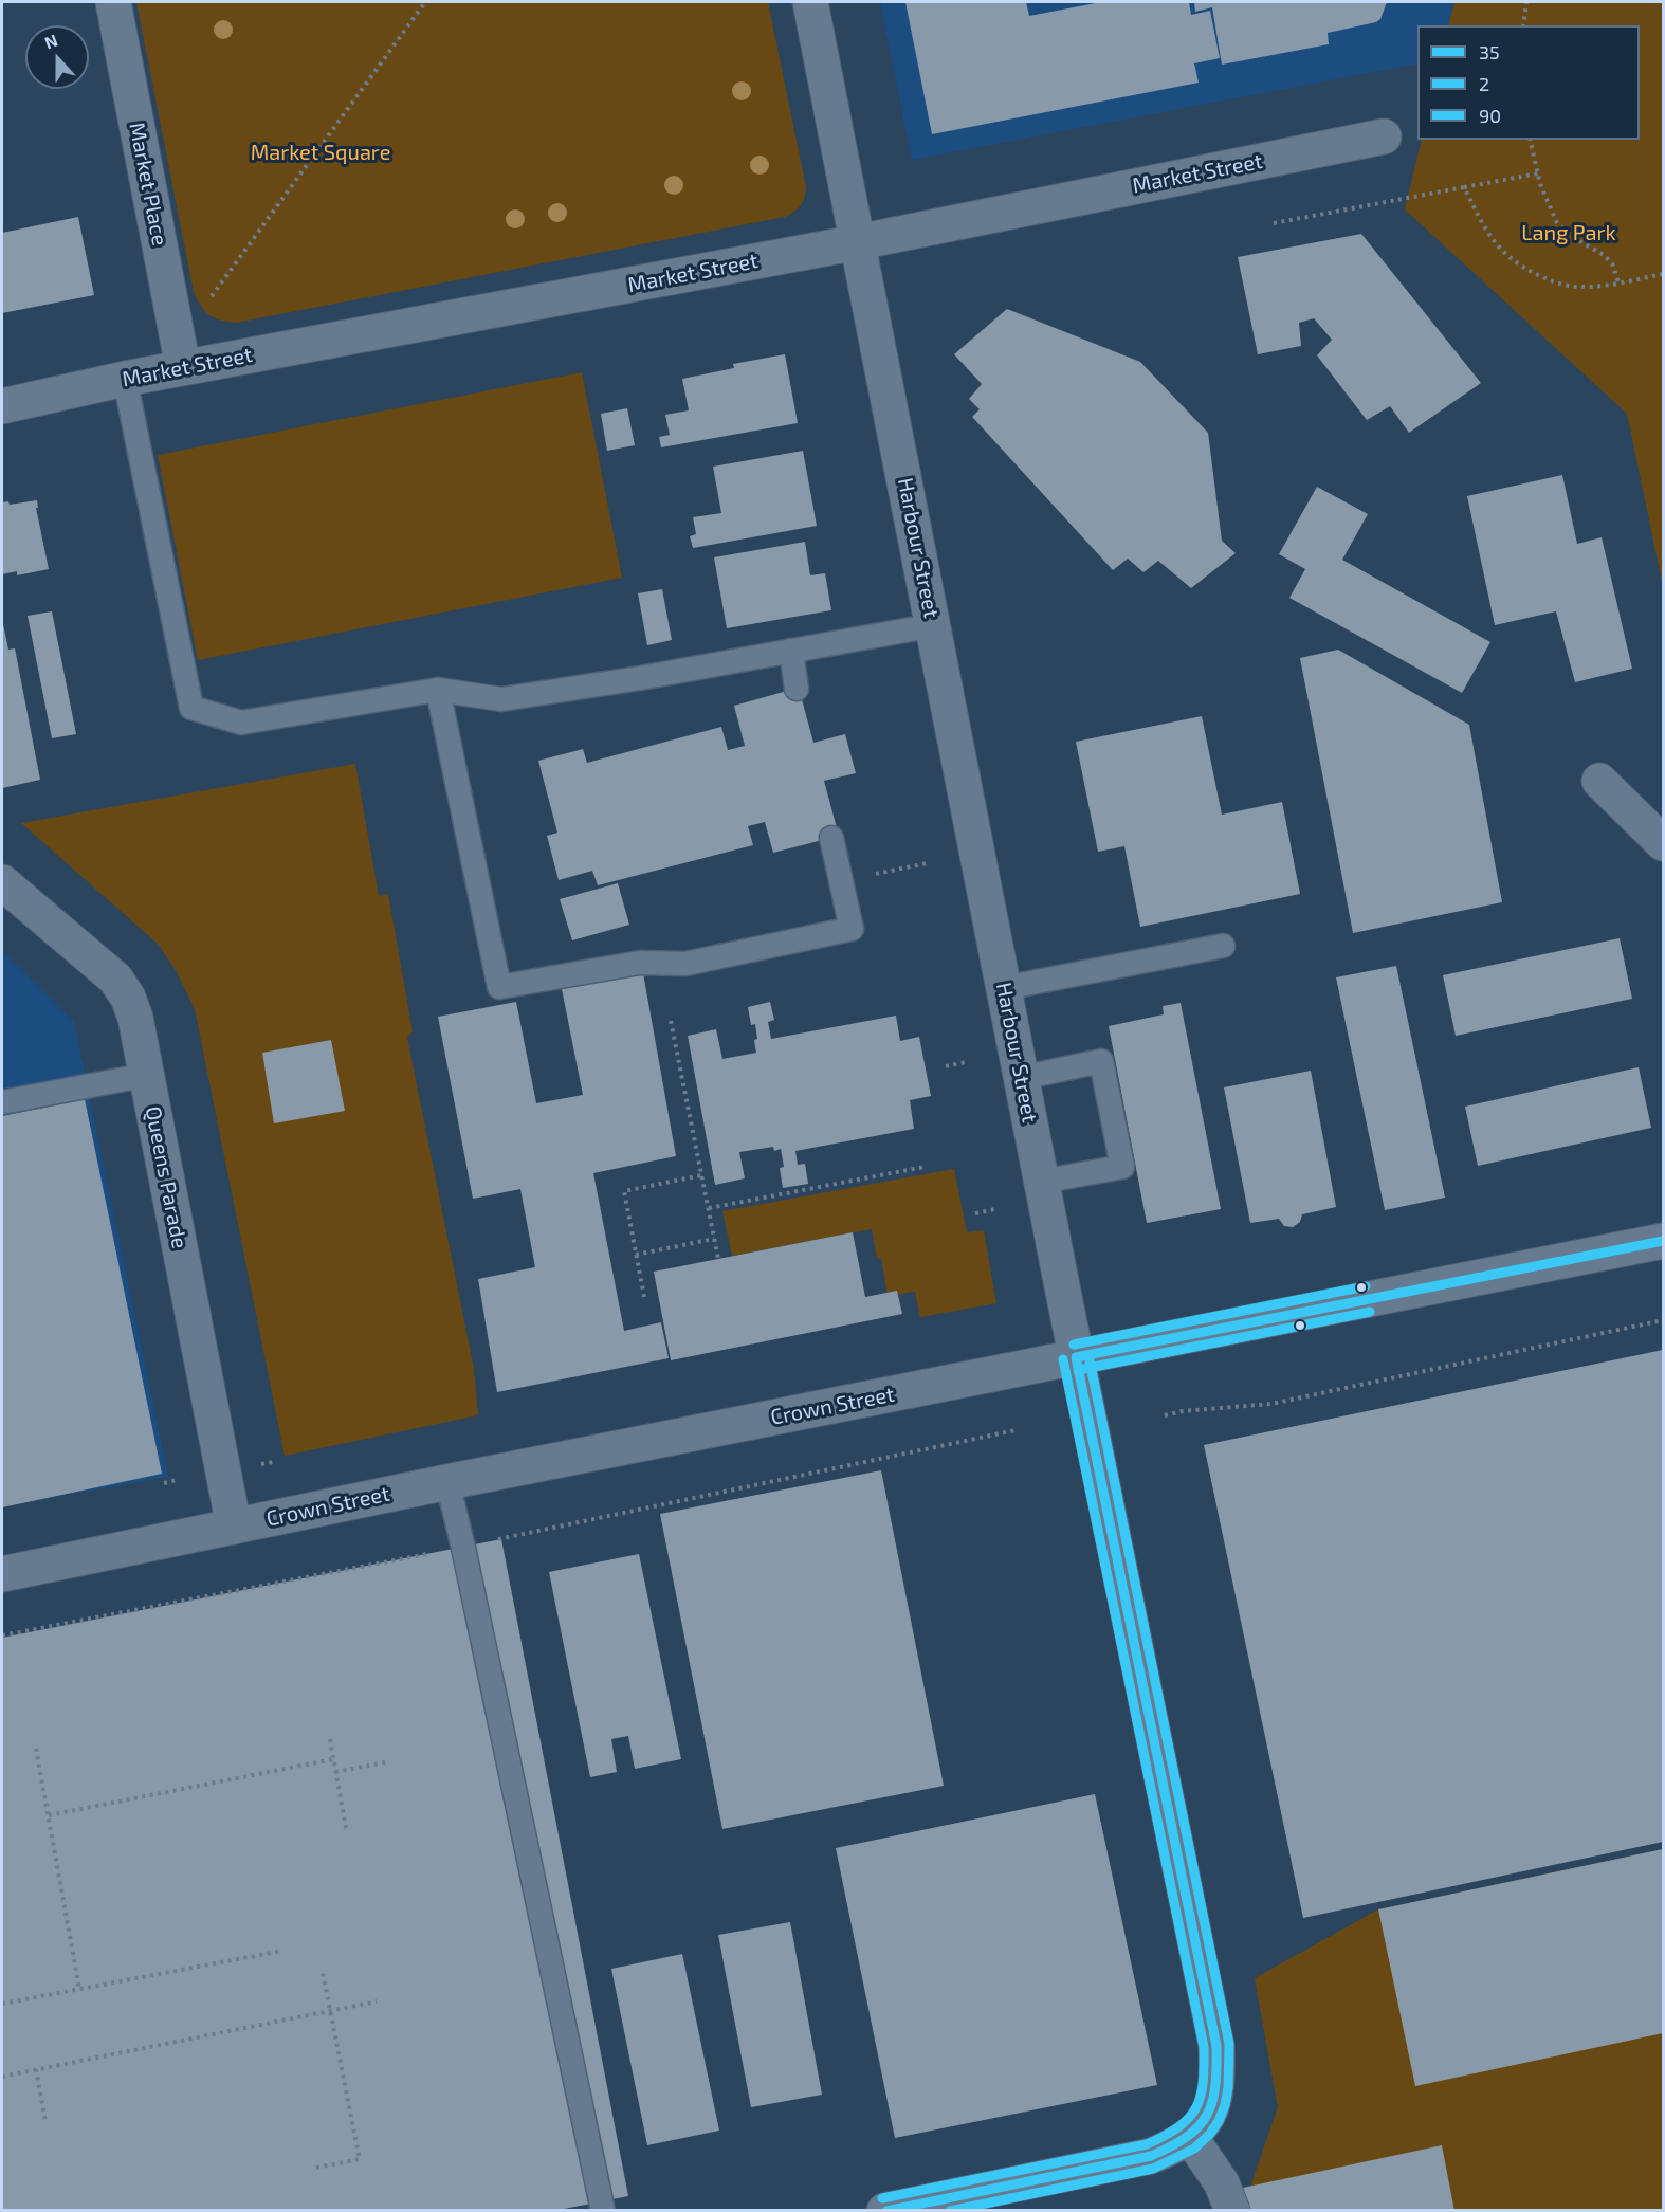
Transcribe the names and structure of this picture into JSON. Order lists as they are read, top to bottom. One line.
{"streets":{"street":["Market Street","Market Place","Harbour Street","Queens Parade","Crown Street"]},"crossings":[["Market Street","Market Place"],["Market Street","Harbour Street"],["Harbour Street","Crown Street"],["Queens Parade","Crown Street"]],"parks":["Market Square","Lang Park"],"lines":["transit line 35","transit line 90","transit line 2"],"legend":["35","2","90"],"north":"top"}
